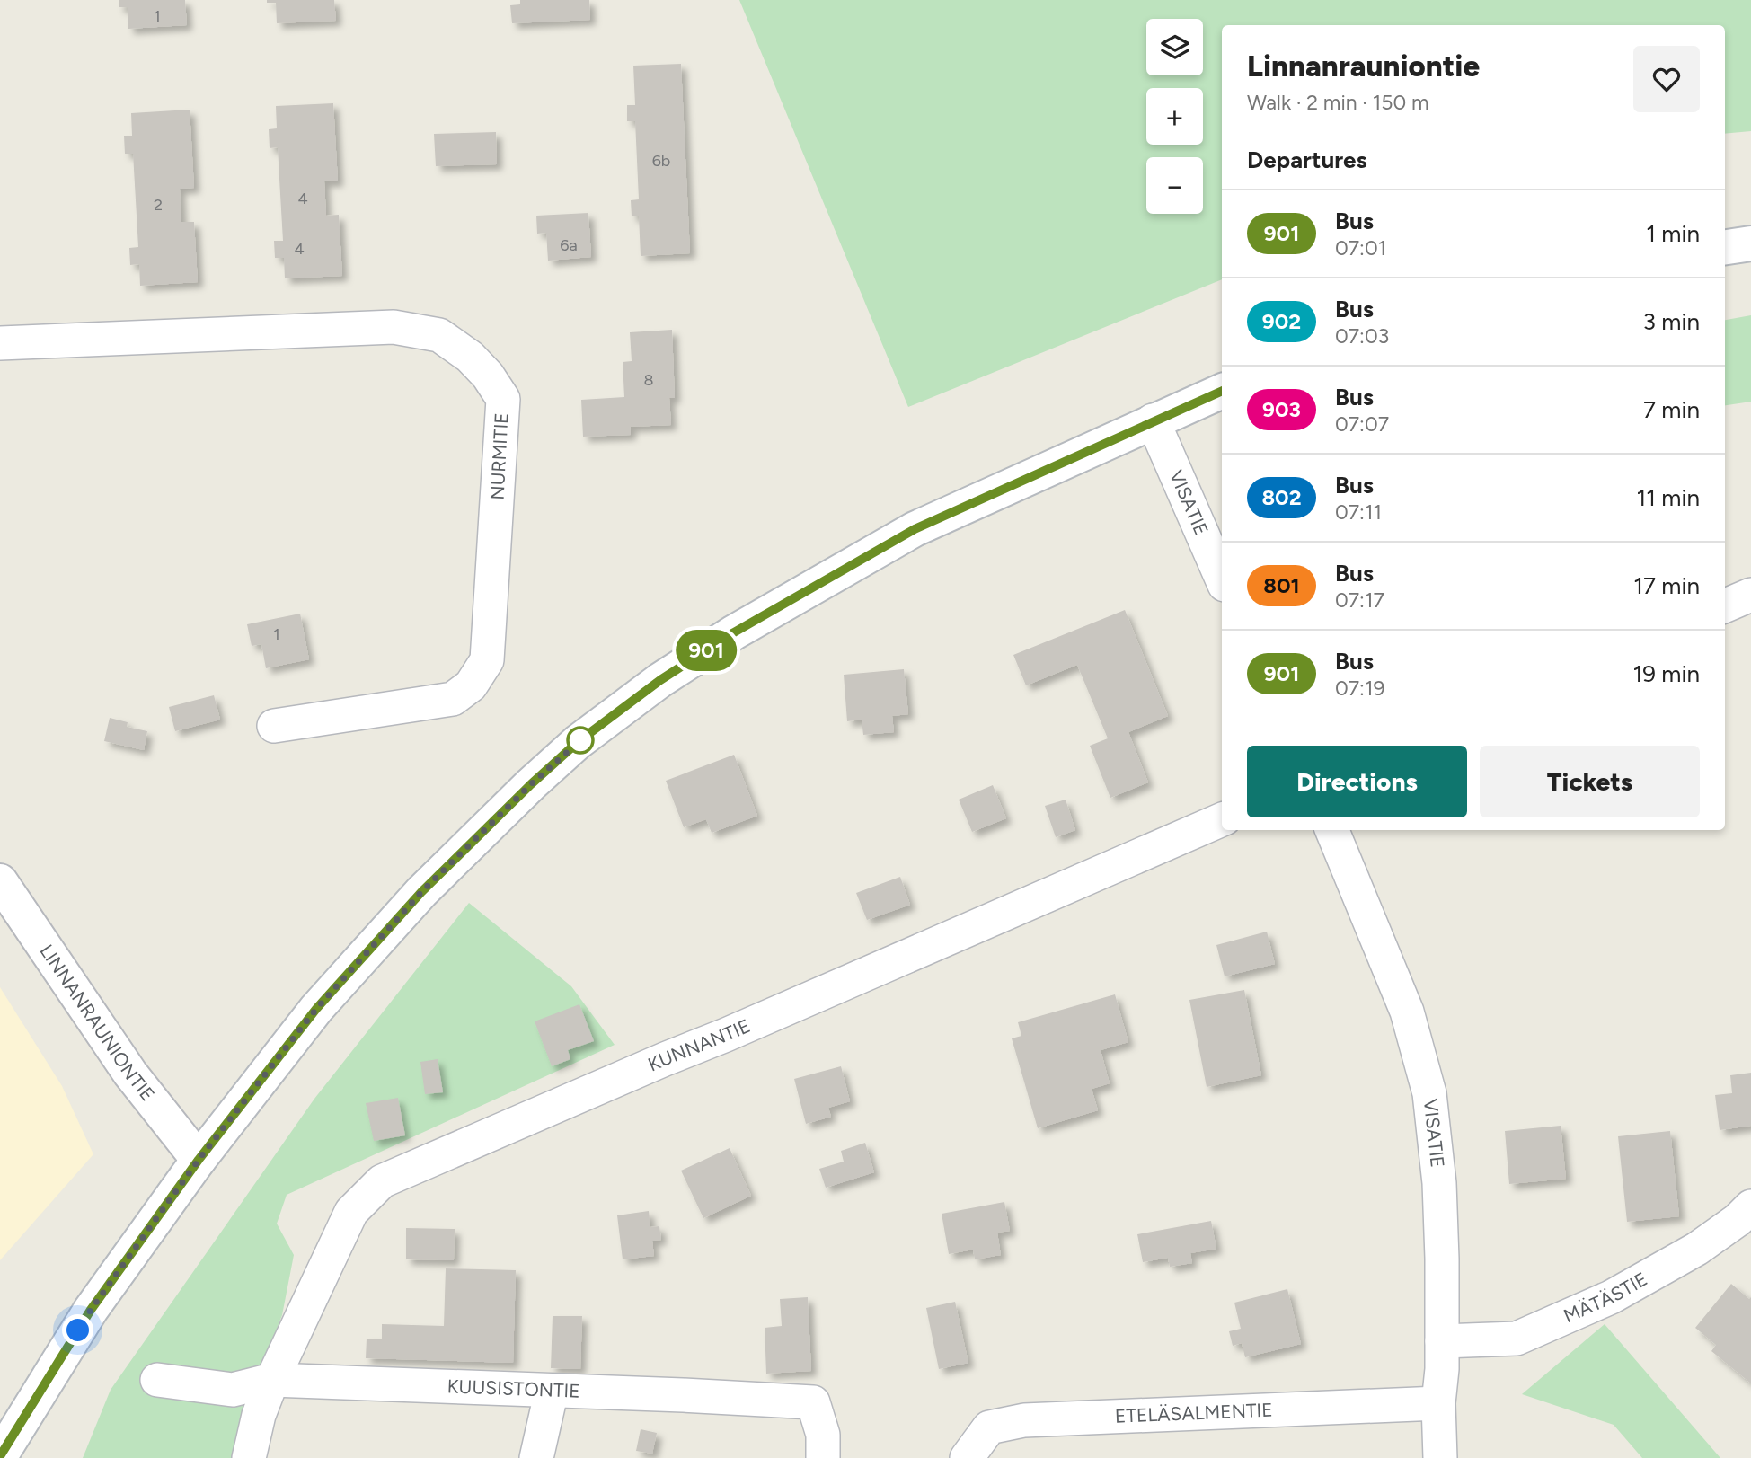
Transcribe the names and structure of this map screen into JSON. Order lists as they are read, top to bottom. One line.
{"streets":{"main road":["LINNANRAUNIONTIE"],"street":["NURMITIE","VISATIE","KUNNANTIE","MÄTÄSTIE","KUUSISTONTIE","ETELÄSALMENTIE"]},"crossings":[["VISATIE","MÄTÄSTIE"],["VISATIE","ETELÄSALMENTIE"],["KUNNANTIE","KUUSISTONTIE"]],"lines":["bus line 901"],"house_numbers":["1","6b","4","2","6a","4","8","1"],"page":{"on_map":"901","map_buttons":["+","−"],"heading":[["Linnanrauniontie","Walk · 2 min · 150 m"],"Departures"],"list":[{"mark":"901","name":"Bus","note":"07:01","value":"1 min"},{"mark":"902","name":"Bus","note":"07:03","value":"3 min"},{"mark":"903","name":"Bus","note":"07:07","value":"7 min"},{"mark":"802","name":"Bus","note":"07:11","value":"11 min"},{"mark":"801","name":"Bus","note":"07:17","value":"17 min"},{"mark":"901","name":"Bus","note":"07:19","value":"19 min"}],"buttons":["Directions","Tickets"]}}
